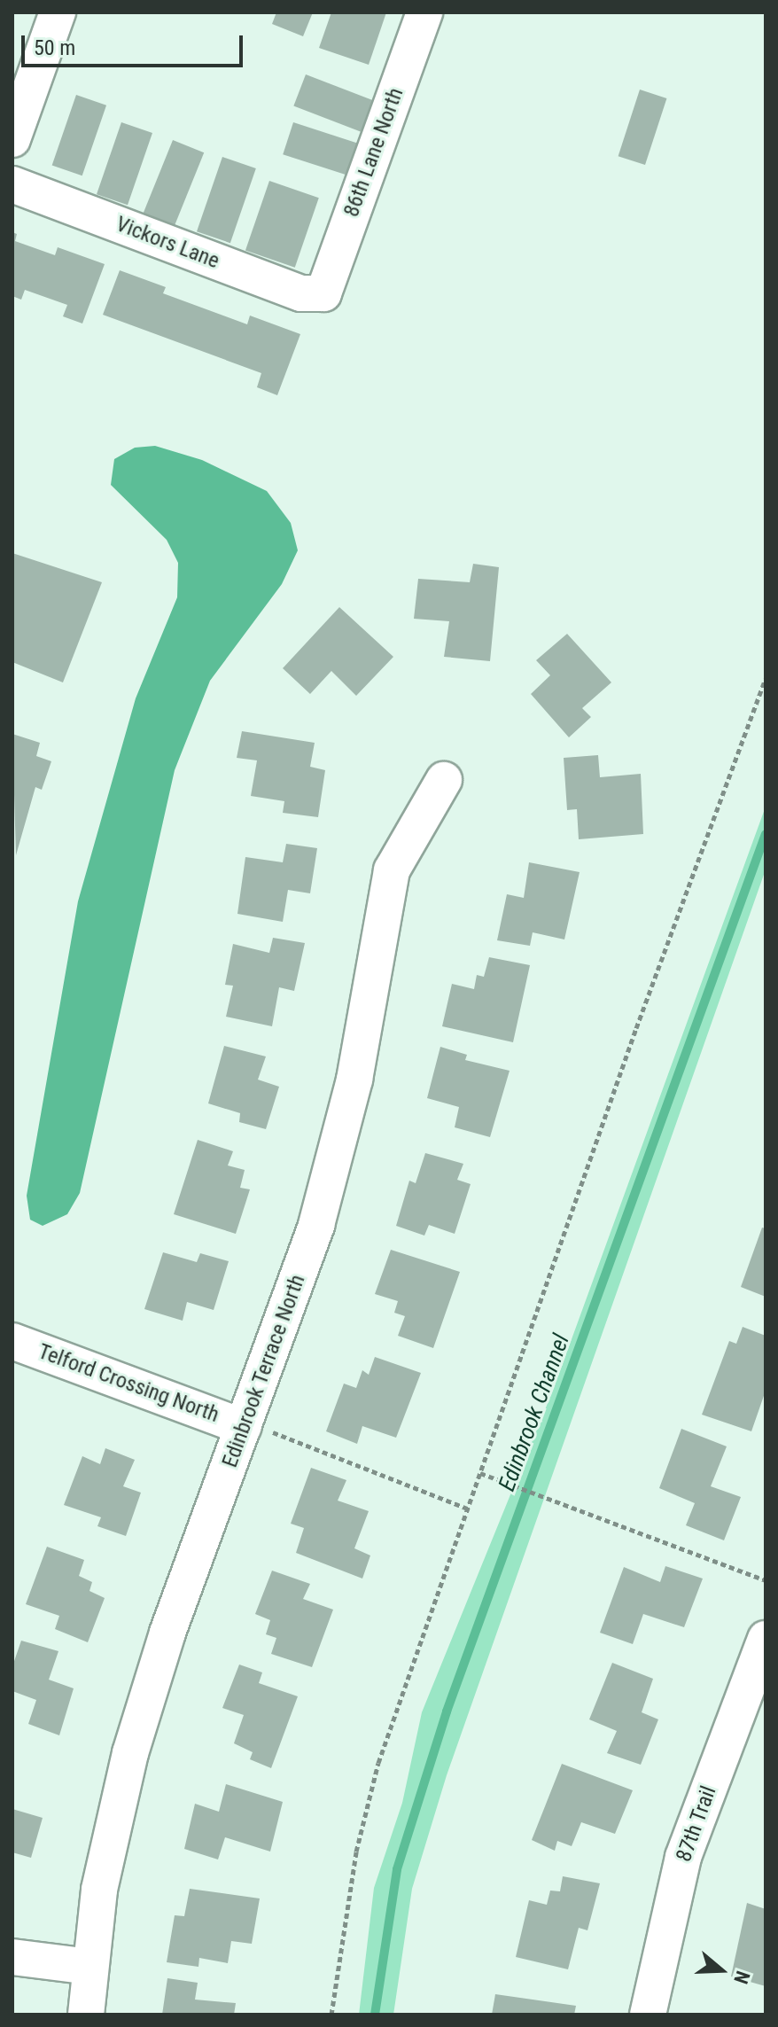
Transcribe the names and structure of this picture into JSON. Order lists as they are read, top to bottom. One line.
{"streets":{"street":["86th Lane North","Vickors Lane","Edinbrook Terrace North","Telford Crossing North","87th Trail"]},"crossings":[["86th Lane North","Vickors Lane"],["Edinbrook Terrace North","Telford Crossing North"]],"water":["Edinbrook Channel"],"scale_bar":"50 m","north":"right"}
